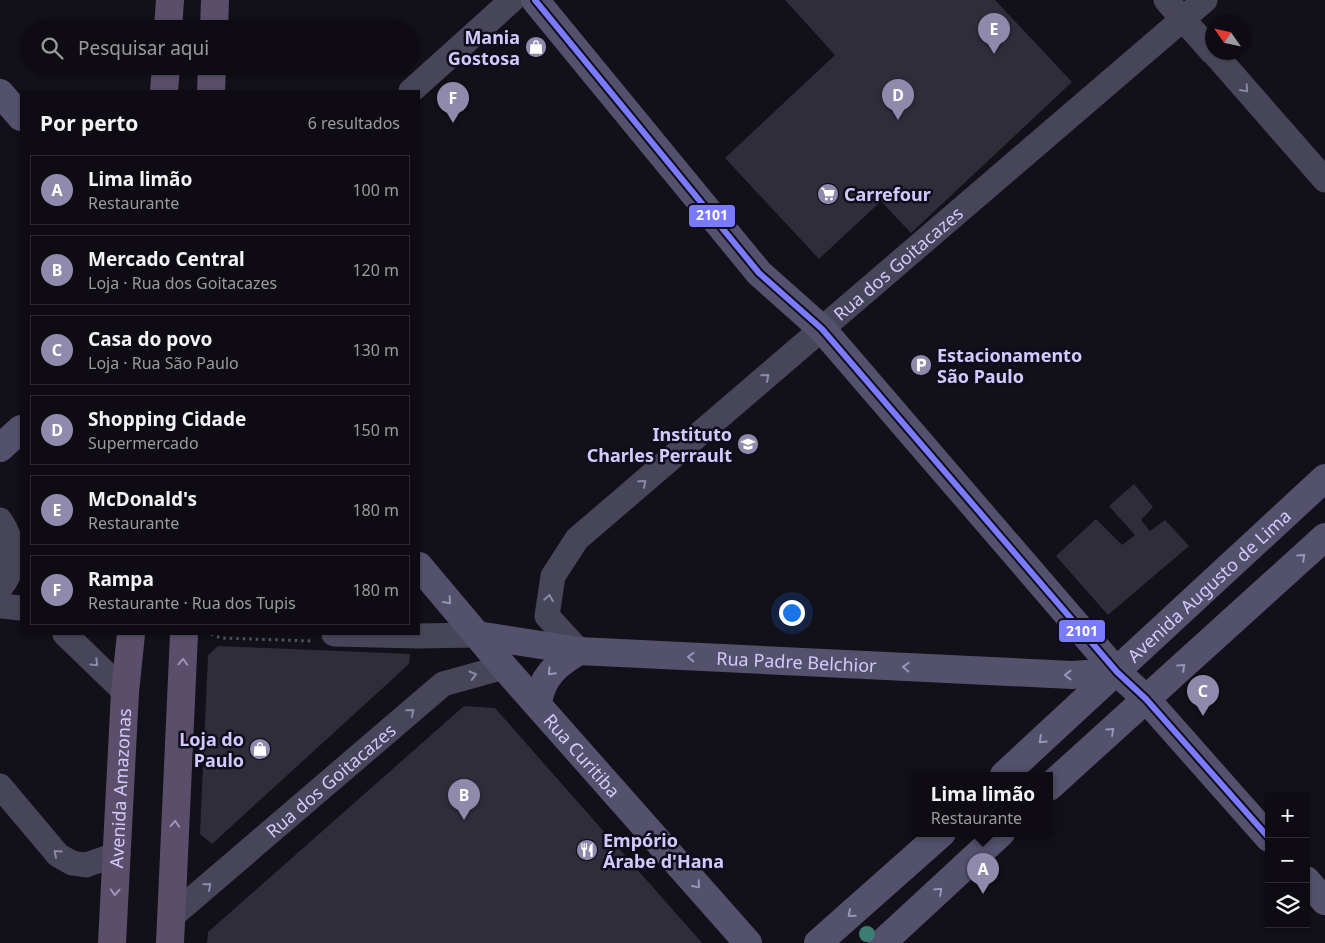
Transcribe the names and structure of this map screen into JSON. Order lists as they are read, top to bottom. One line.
{"streets":{"main road":["Avenida Amazonas"],"street":["Rua dos Goitacazes","Avenida Augusto de Lima","Rua Padre Belchior","Rua Curitiba"]},"crossings":[["Rua dos Goitacazes","Rua Padre Belchior"],["Rua dos Goitacazes","Rua Curitiba"],["Avenida Augusto de Lima","Rua Padre Belchior"],["Rua Padre Belchior","Rua Curitiba"]],"one_way":["Rua dos Goitacazes","Rua Padre Belchior","Rua Curitiba"],"places":{"shop":["Mania Gostosa","Loja do Paulo"],"supermarket":["Carrefour"],"parking":["Estacionamento São Paulo"],"school or university":["Instituto Charles Perrault"],"restaurant":["Empório Árabe d'Hana"]},"lines":["transit line 2101"],"north":"top left","page":{"pins":["E","D","F","C","B","A"],"search":"Pesquisar aqui","heading":["Por perto","6 resultados"],"list":[{"mark":"A","name":"Lima limão","note":"Restaurante","value":"100 m"},{"mark":"B","name":"Mercado Central","note":"Loja · Rua dos Goitacazes","value":"120 m"},{"mark":"C","name":"Casa do povo","note":"Loja · Rua São Paulo","value":"130 m"},{"mark":"D","name":"Shopping Cidade","note":"Supermercado","value":"150 m"},{"mark":"E","name":"McDonald's","note":"Restaurante","value":"180 m"},{"mark":"F","name":"Rampa","note":"Restaurante · Rua dos Tupis","value":"180 m"}],"popup":["Lima limão","Restaurante"],"map_buttons":["+","−"]}}
